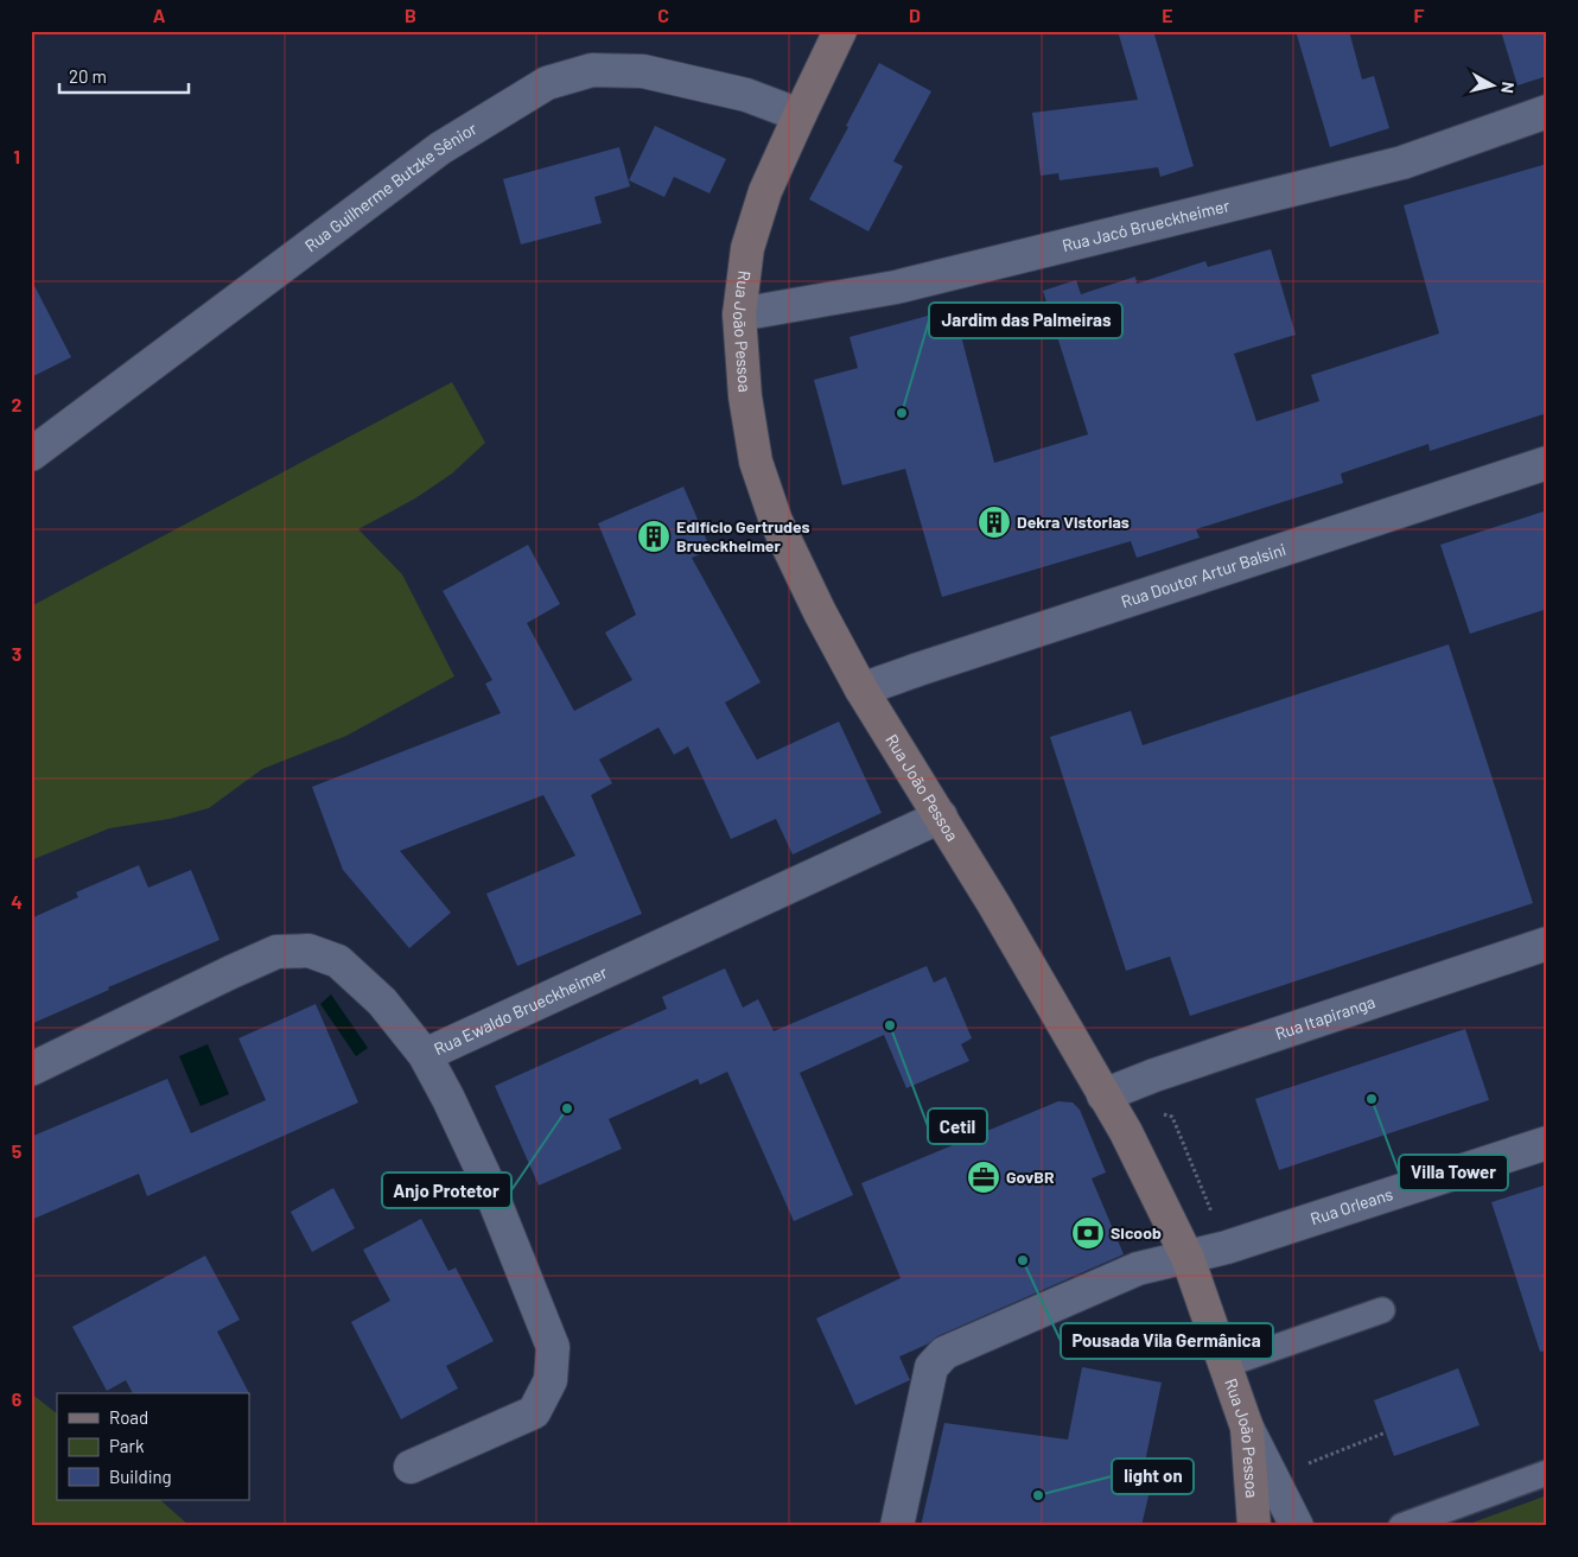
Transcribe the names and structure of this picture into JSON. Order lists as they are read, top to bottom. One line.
{"streets":{"main road":["Rua João Pessoa"],"street":["Rua Guilherme Butzke Sênior","Rua Jacó Brueckheimer","Rua Doutor Artur Balsini","Rua Ewaldo Brueckheimer","Rua Itapiranga","Rua Orleans"]},"crossings":[["Rua Guilherme Butzke Sênior","Rua João Pessoa"],["Rua Jacó Brueckheimer","Rua João Pessoa"],["Rua João Pessoa","Rua Doutor Artur Balsini"],["Rua João Pessoa","Rua Ewaldo Brueckheimer"],["Rua João Pessoa","Rua Itapiranga"],["Rua João Pessoa","Rua Orleans"]],"places":{"other":["Jardim das Palmeiras","Cetil","Villa Tower","Anjo Protetor","Pousada Vila Germânica","light on"],"building":["Dekra Vistorias","Edifício Gertrudes Brueckheimer"],"office":["GovBR"],"bank":["Sicoob"]},"legend":["Road","Park","Building"],"scale_bar":"20 m","north":"right","grid":{"columns":["A","B","C","D","E","F"],"rows":["1","2","3","4","5","6"]}}
